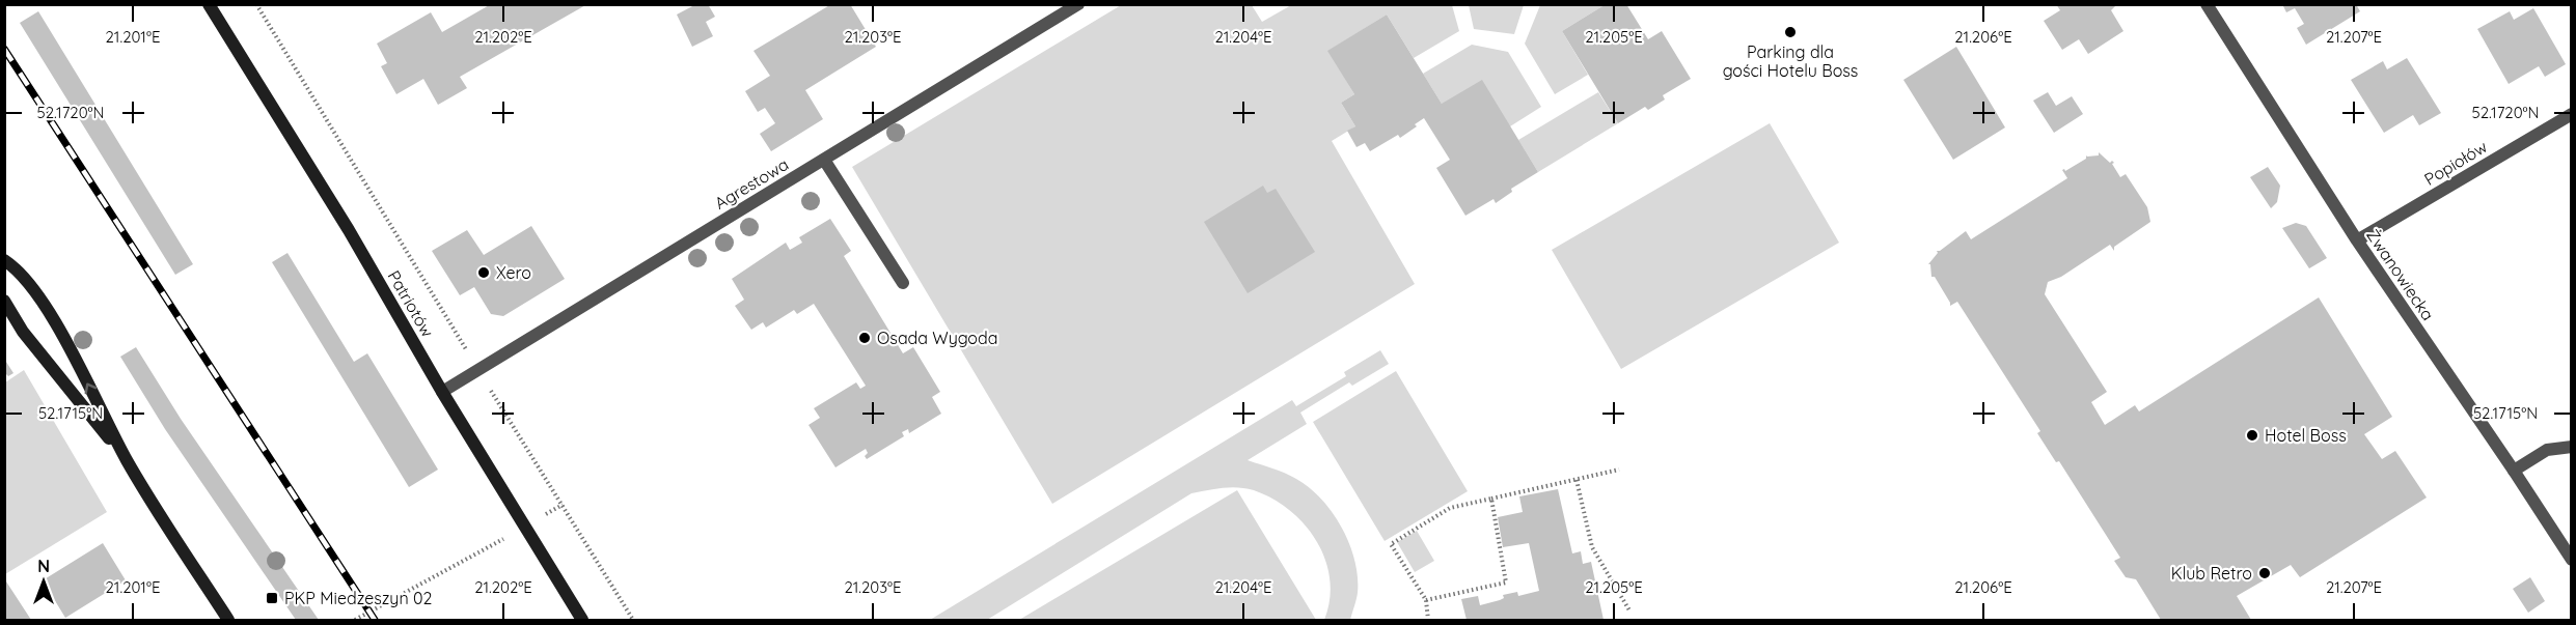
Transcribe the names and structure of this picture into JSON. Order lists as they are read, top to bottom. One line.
{"streets":{"main road":["Patriotów"],"street":["Popiołów","Agrestowa","Żwanowiecka"]},"crossings":[["Popiołów","Żwanowiecka"],["Agrestowa","Patriotów"]],"places":{"other":["Parking dla gości Hotelu Boss","Xero","Osada Wygoda","Hotel Boss","Klub Retro"],"transit":["PKP Miedzeszyn 02"]},"north":"top","coordinates":["21.201°E","21.202°E","21.203°E","21.204°E","21.205°E","21.206°E","21.207°E","52.1720°N","52.1715°N"]}
